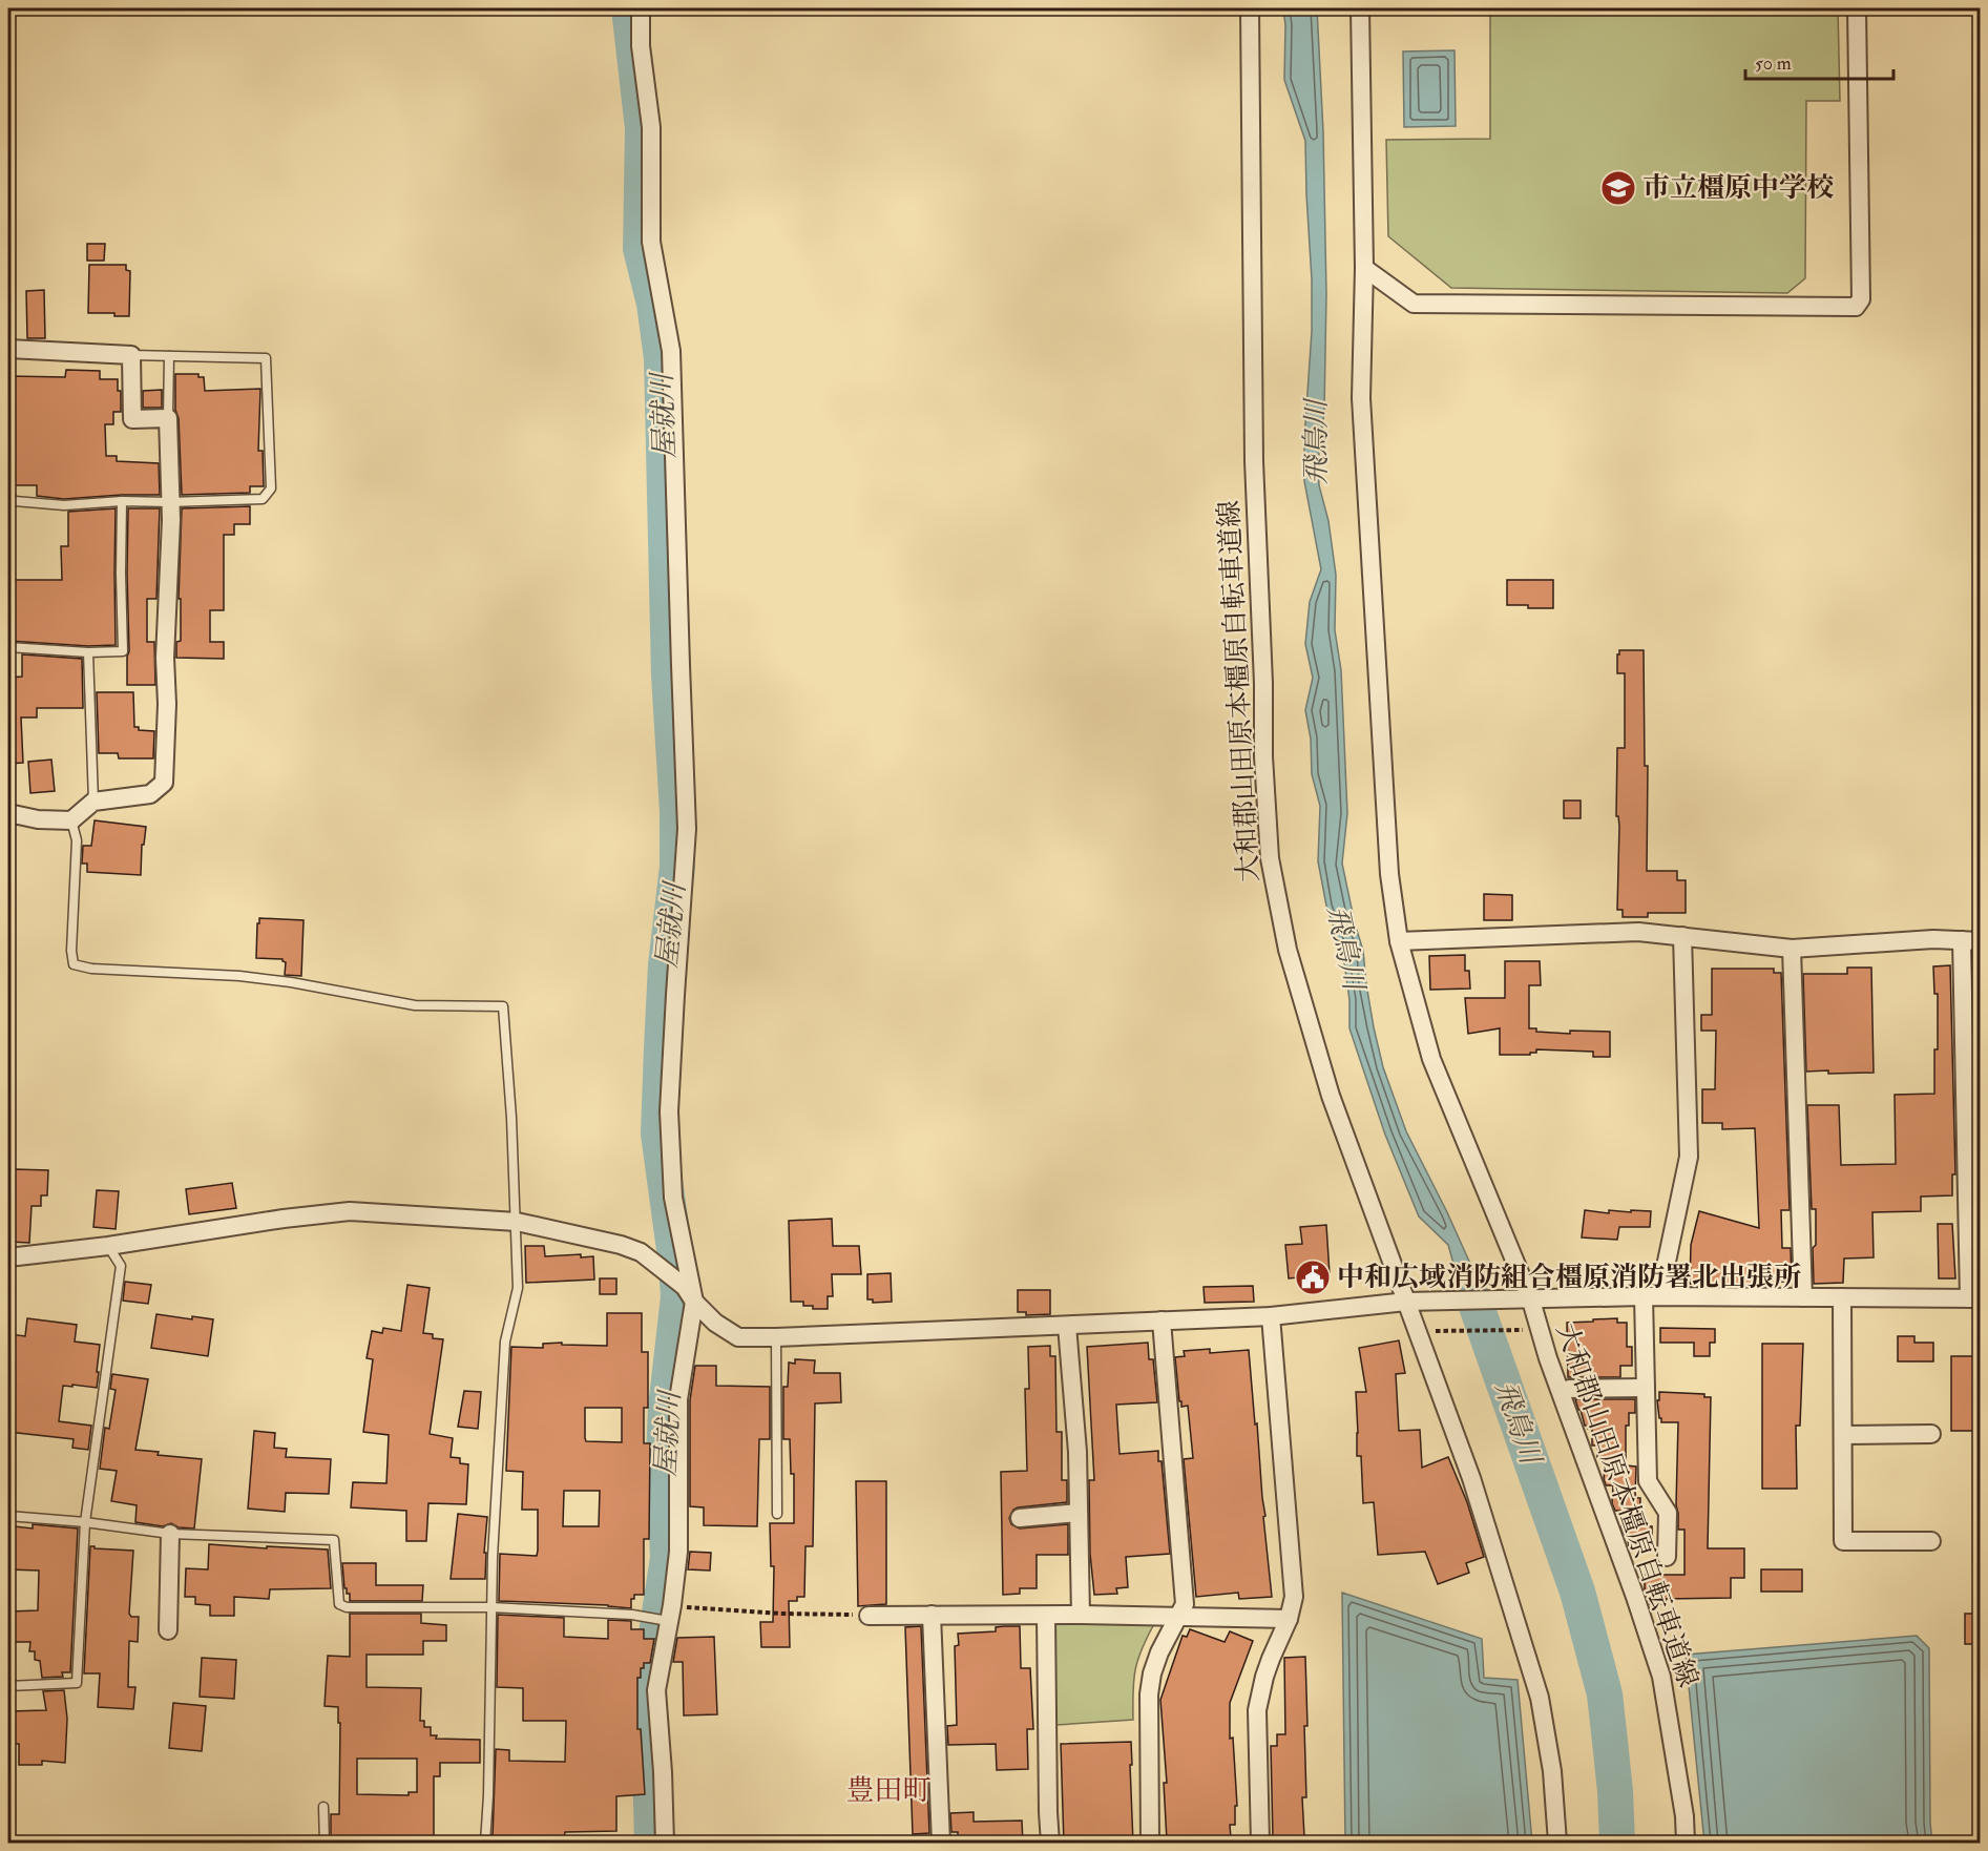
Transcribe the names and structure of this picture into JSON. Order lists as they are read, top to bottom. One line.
{"streets":{"street":["大和郡山田原本橿原自転車道線"]},"districts":["豊田町"],"water":["屋就川","飛鳥川"],"places":{"school or university":["市立橿原中学校"],"public building":["中和広域消防組合橿原消防署北出張所"]},"scale_bar":"50 m"}
